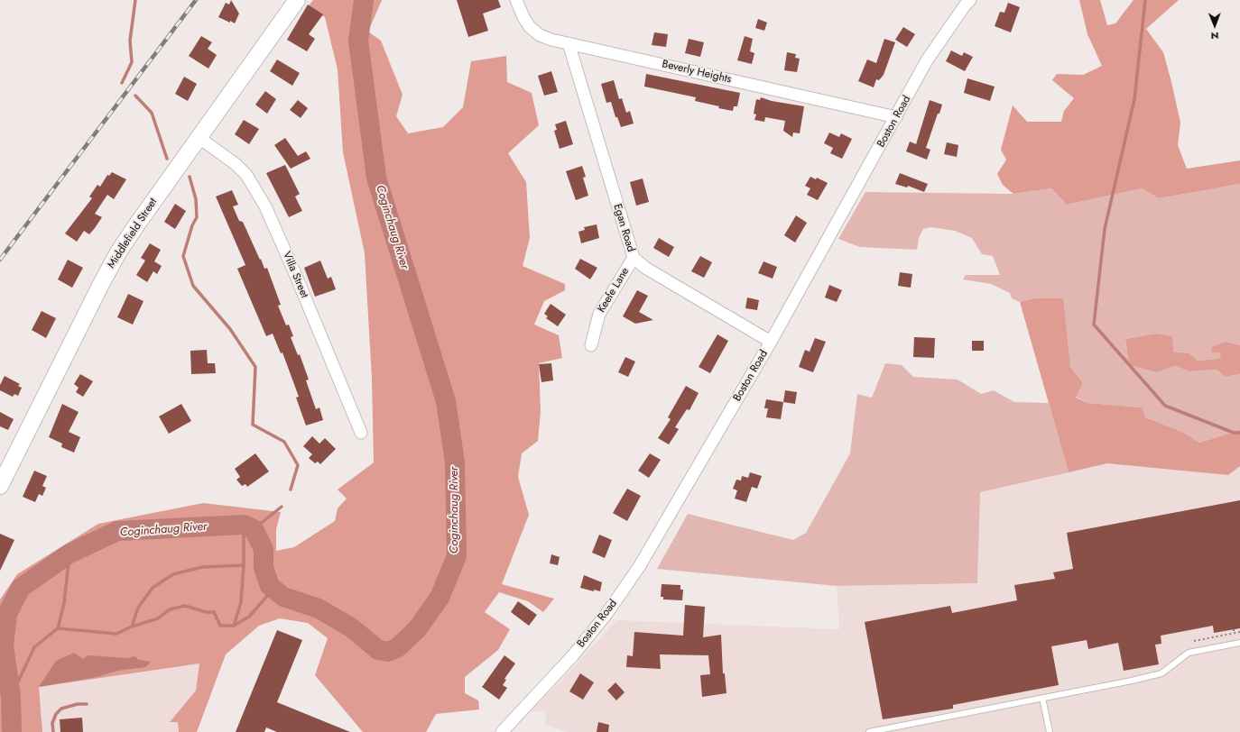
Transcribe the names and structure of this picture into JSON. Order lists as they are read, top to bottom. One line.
{"streets":{"main road":["Middlefield Street"],"street":["Beverly Heights","Boston Road","Egan Road","Villa Street","Keefe Lane"]},"crossings":[["Beverly Heights","Boston Road"],["Beverly Heights","Egan Road"],["Boston Road","Egan Road"],["Egan Road","Keefe Lane"],["Middlefield Street","Villa Street"]],"water":["Coginchaug River"],"north":"bottom"}
